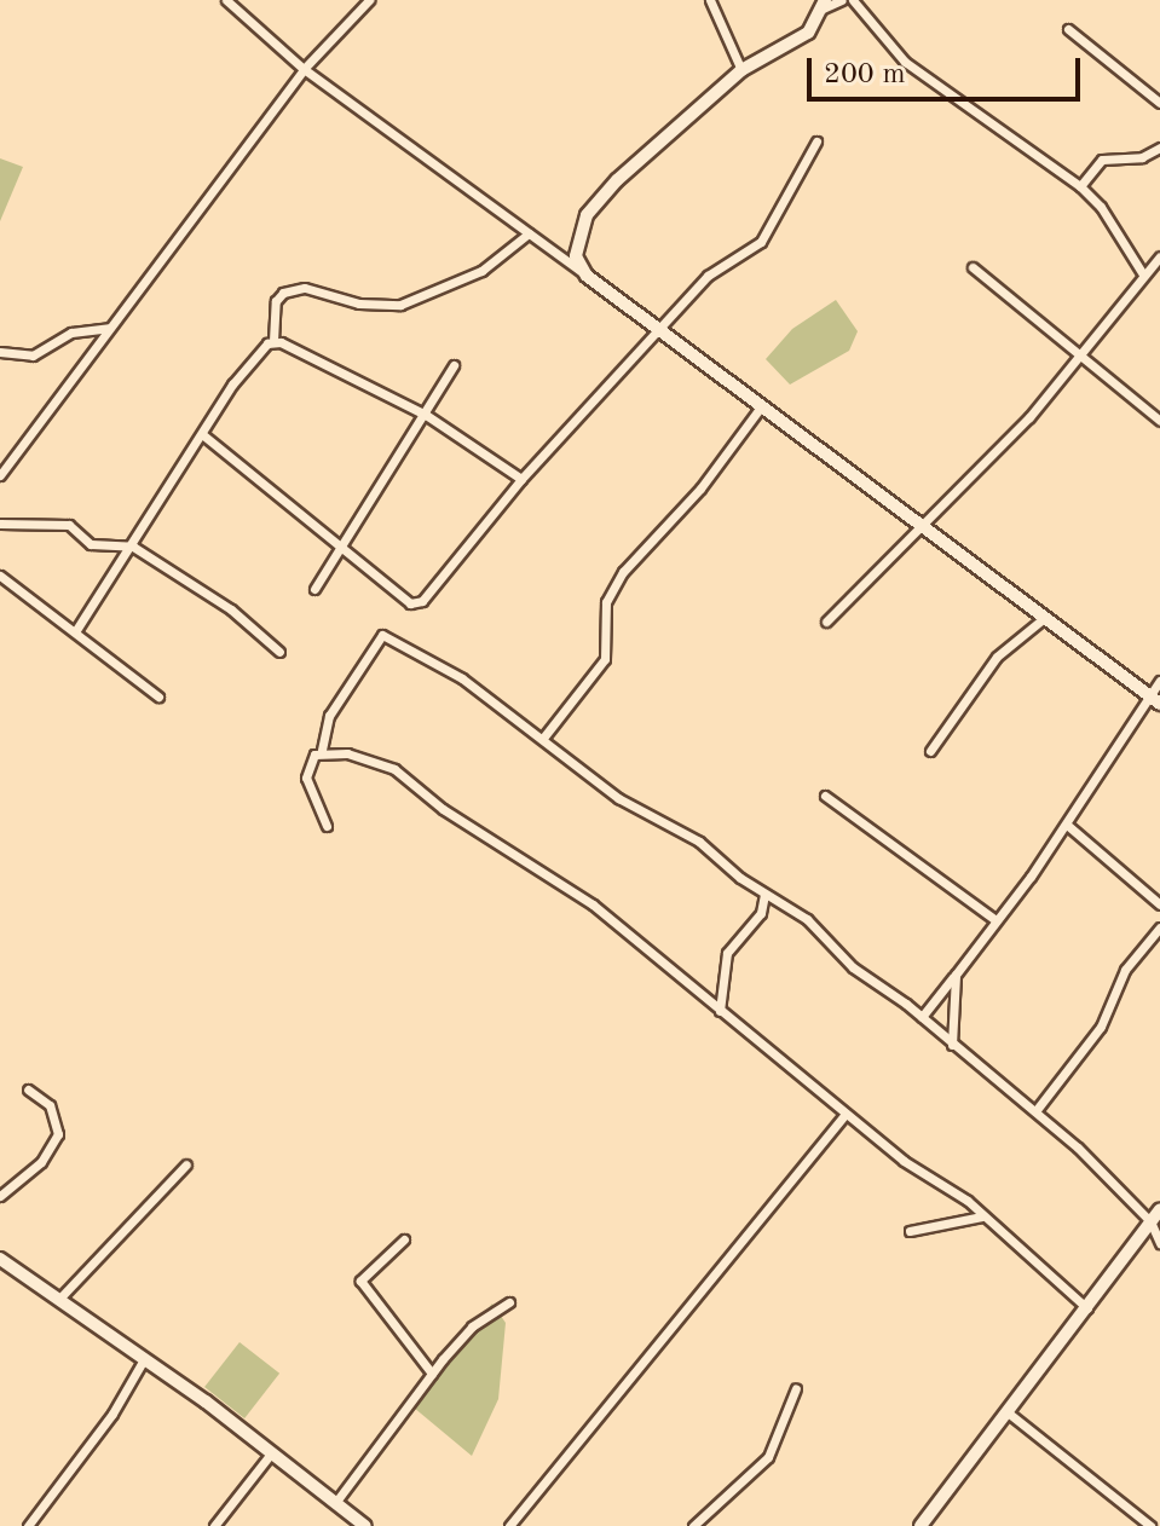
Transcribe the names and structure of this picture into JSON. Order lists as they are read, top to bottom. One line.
{"scale_bar":"200 m"}
